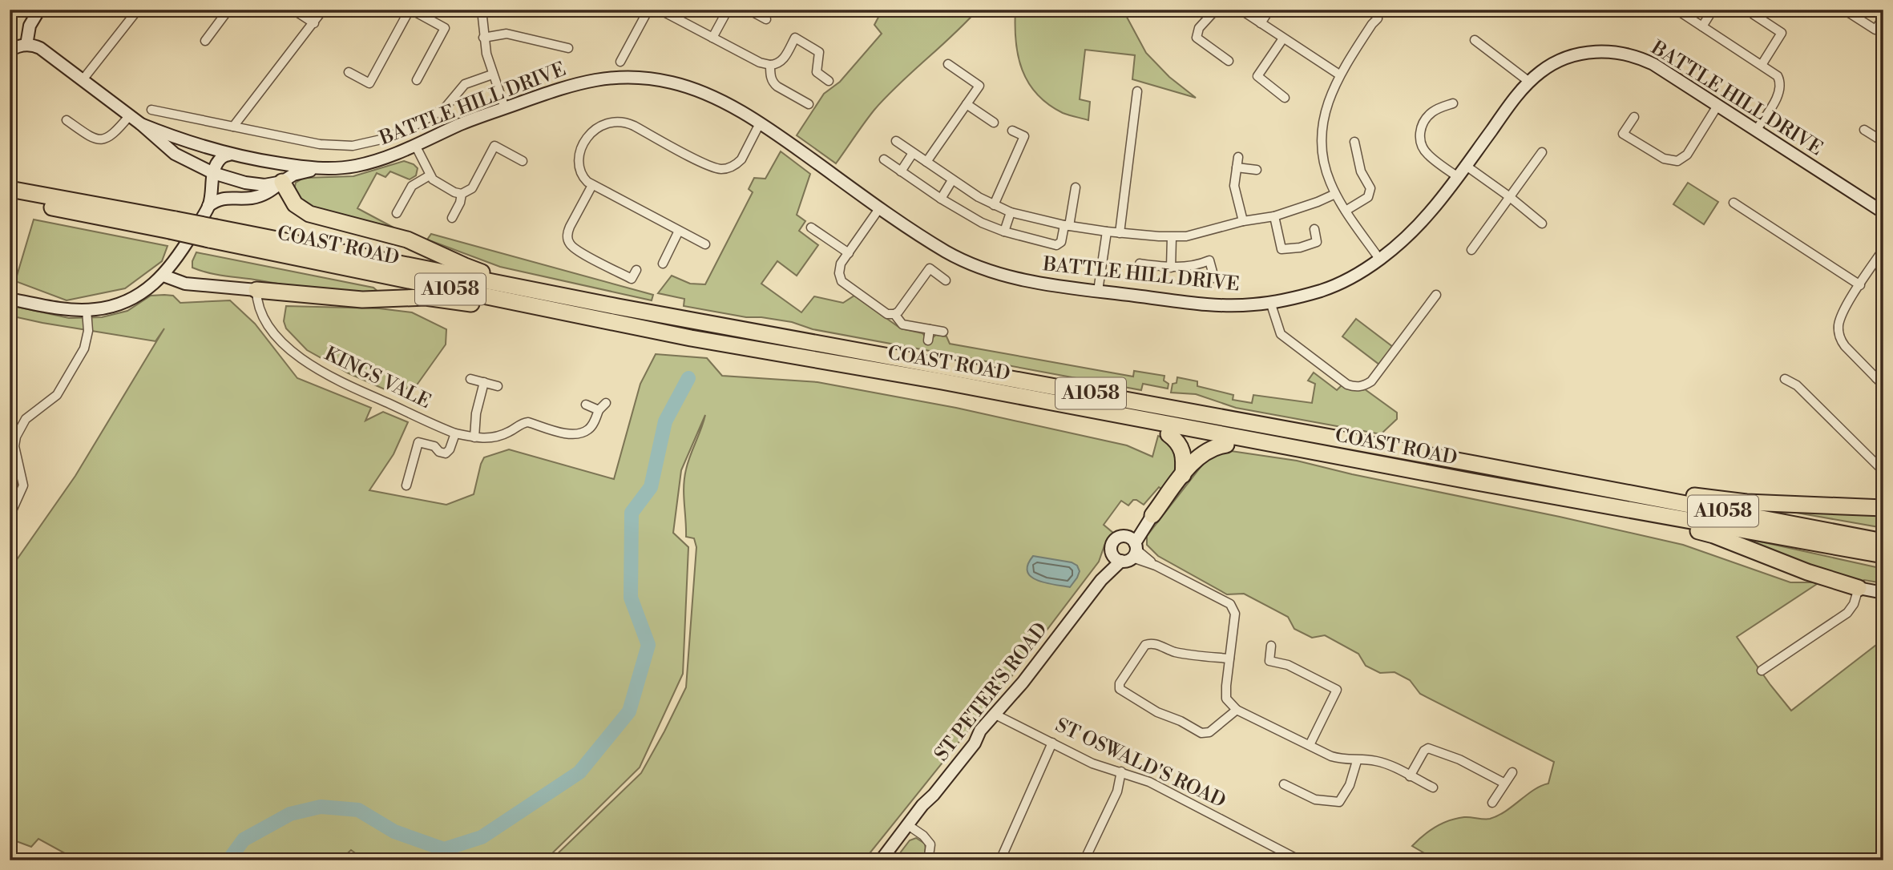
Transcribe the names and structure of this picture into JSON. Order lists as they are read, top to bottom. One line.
{"streets":{"highway":["COAST ROAD","A1058"],"street":["BATTLE HILL DRIVE","KINGS VALE","ST PETER'S ROAD","ST OSWALD'S ROAD"]},"crossings":[["ST PETER'S ROAD","ST OSWALD'S ROAD"]]}
